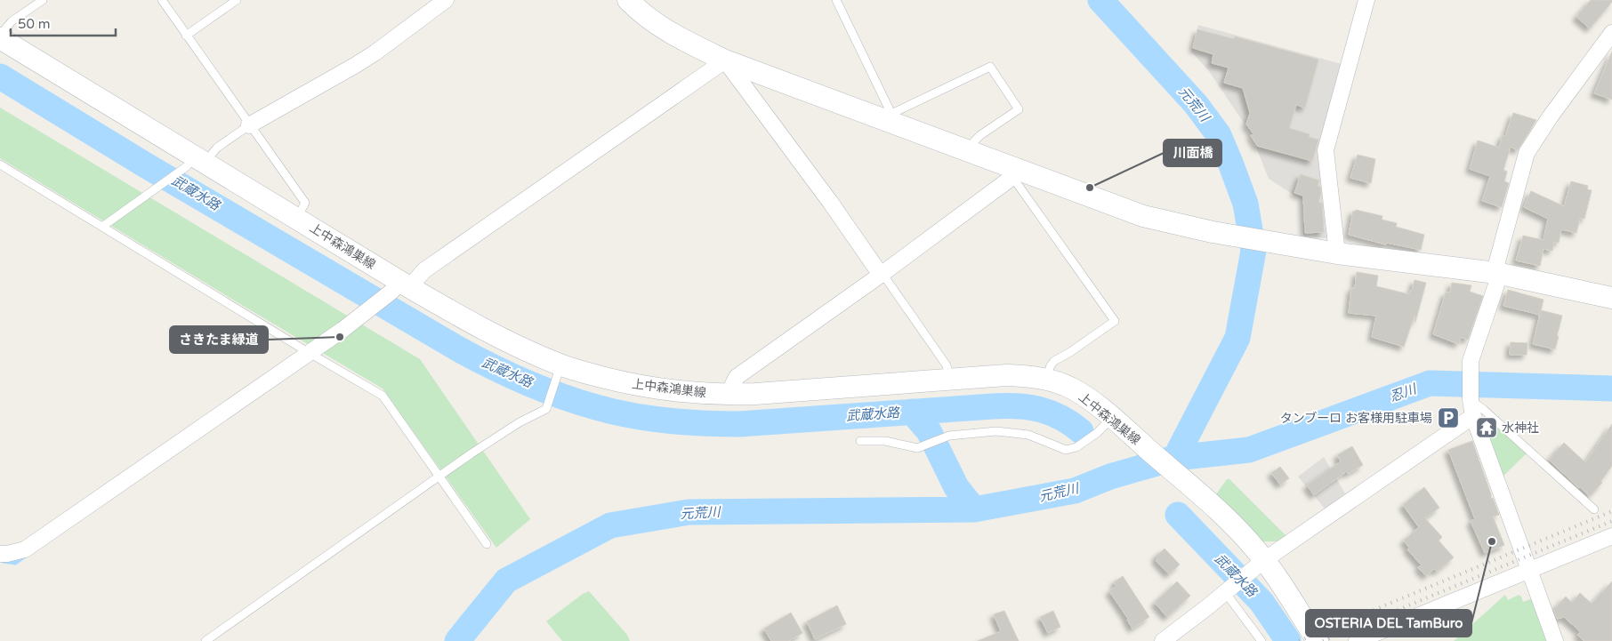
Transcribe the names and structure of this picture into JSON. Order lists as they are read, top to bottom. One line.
{"streets":{"main road":["上中森鴻巣線"]},"water":["元荒川","武蔵水路","忍川"],"places":{"other":["川面橋","さきたま緑道","OSTERIA DEL TamBuro"],"parking":["タンブーロ お客様用駐車場"],"temple":["水神社"]},"scale_bar":"50 m"}
